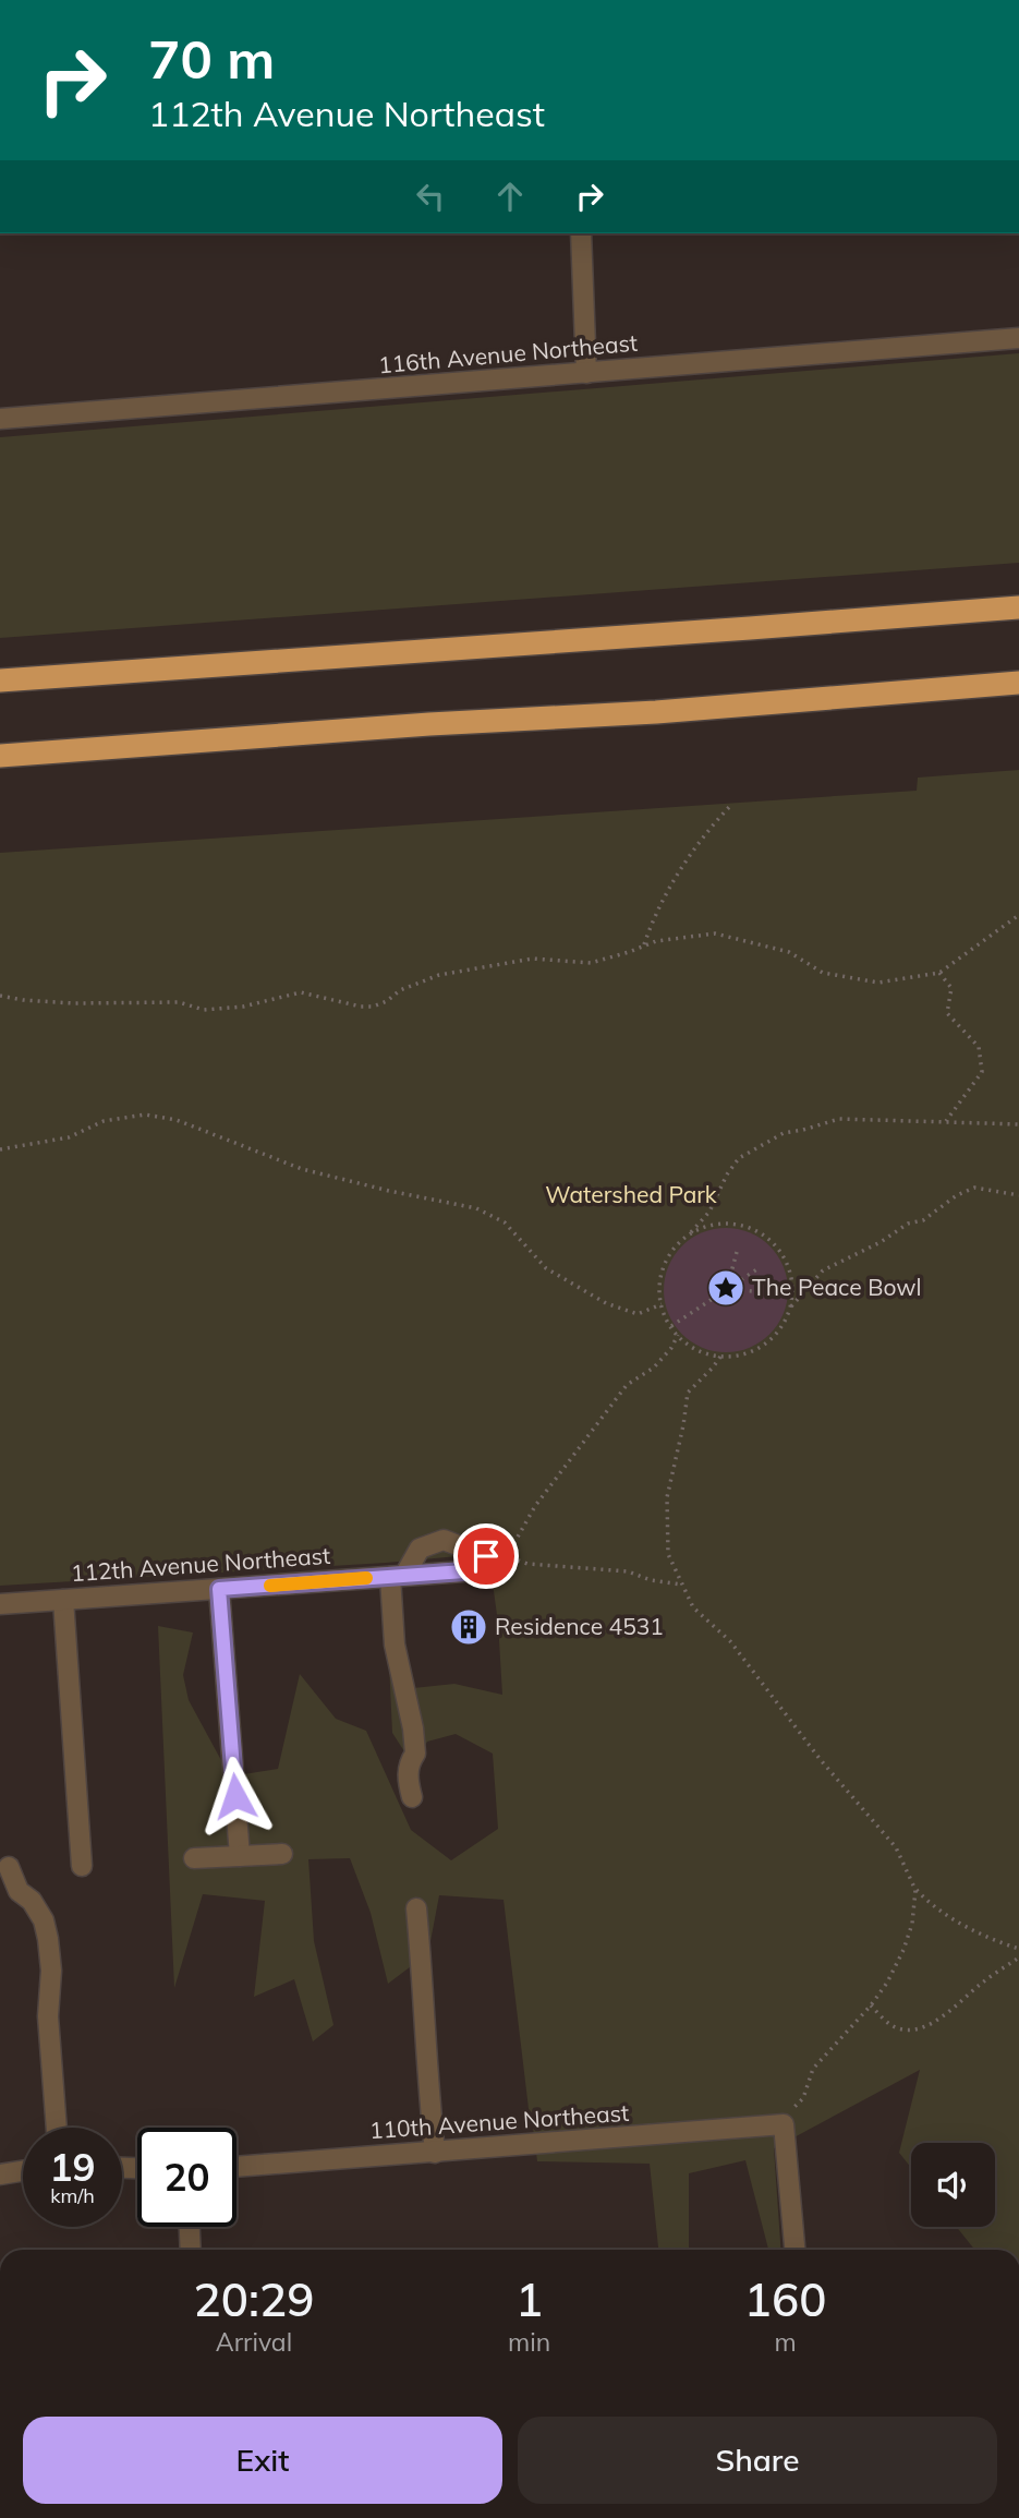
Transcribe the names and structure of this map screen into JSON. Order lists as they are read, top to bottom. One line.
{"streets":{"street":["116th Avenue Northeast","112th Avenue Northeast","110th Avenue Northeast"]},"parks":["Watershed Park"],"places":{"place":["The Peace Bowl"],"building":["Residence 4531"]},"page":{"turn":["70 m","112th Avenue Northeast"],"speed":"19 km/h","limit":"20","eta":["20:29","Arrival","1","min","160","m"],"buttons":["Exit","Share"]}}
